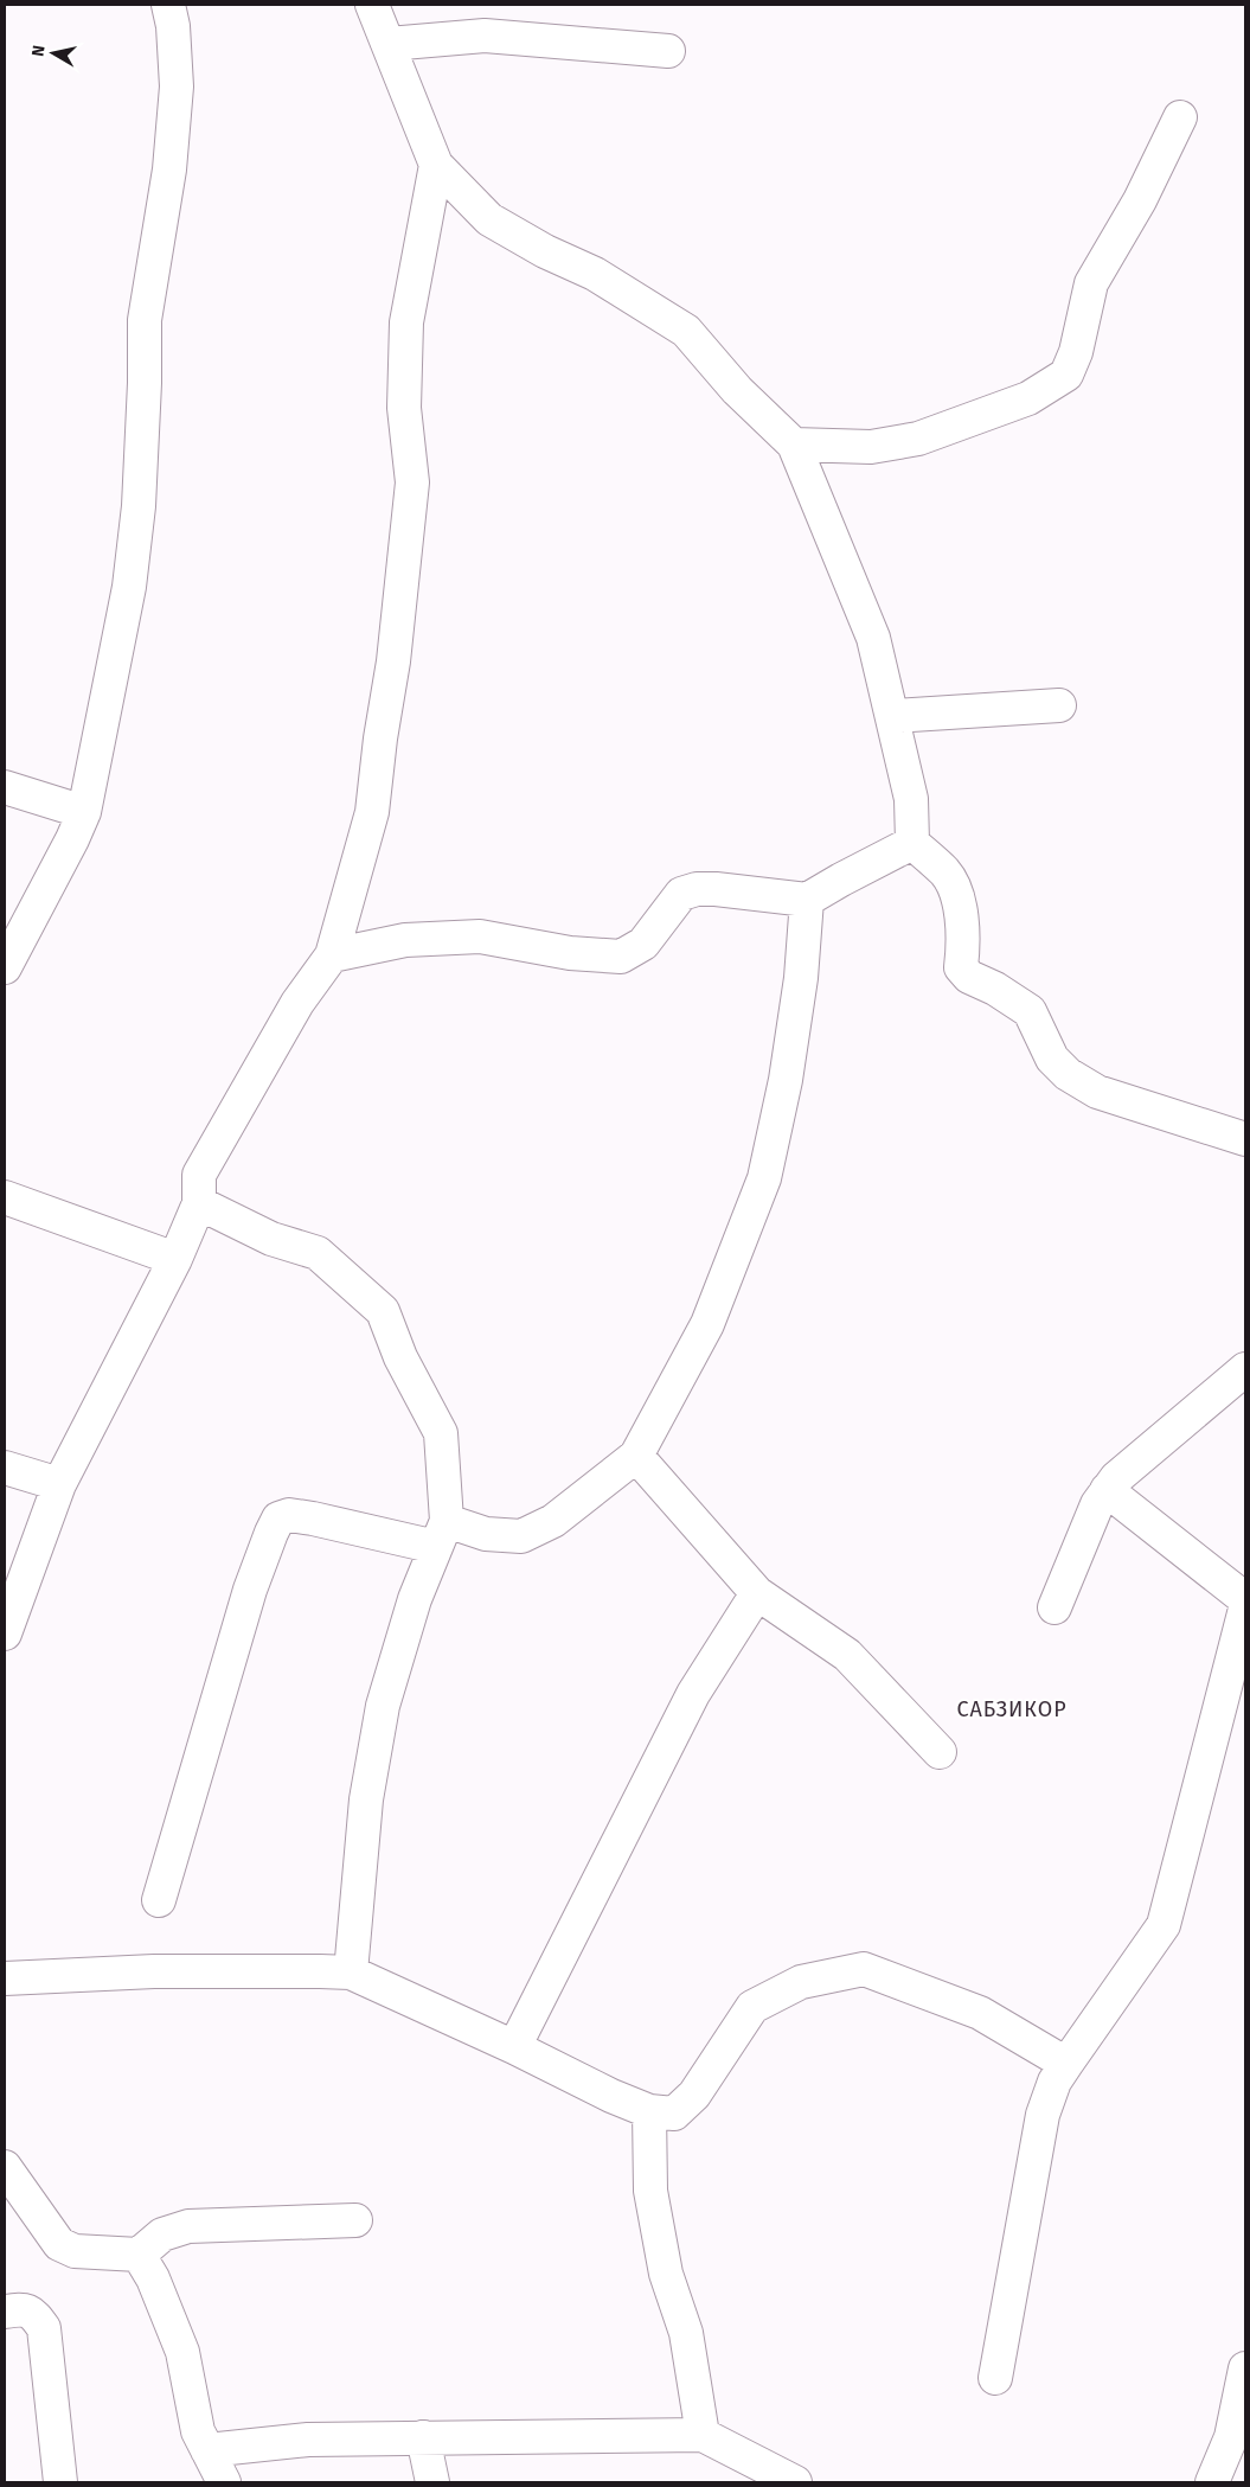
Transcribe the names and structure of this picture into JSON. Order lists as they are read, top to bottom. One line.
{"districts":["САБЗИКОР"],"north":"left"}
